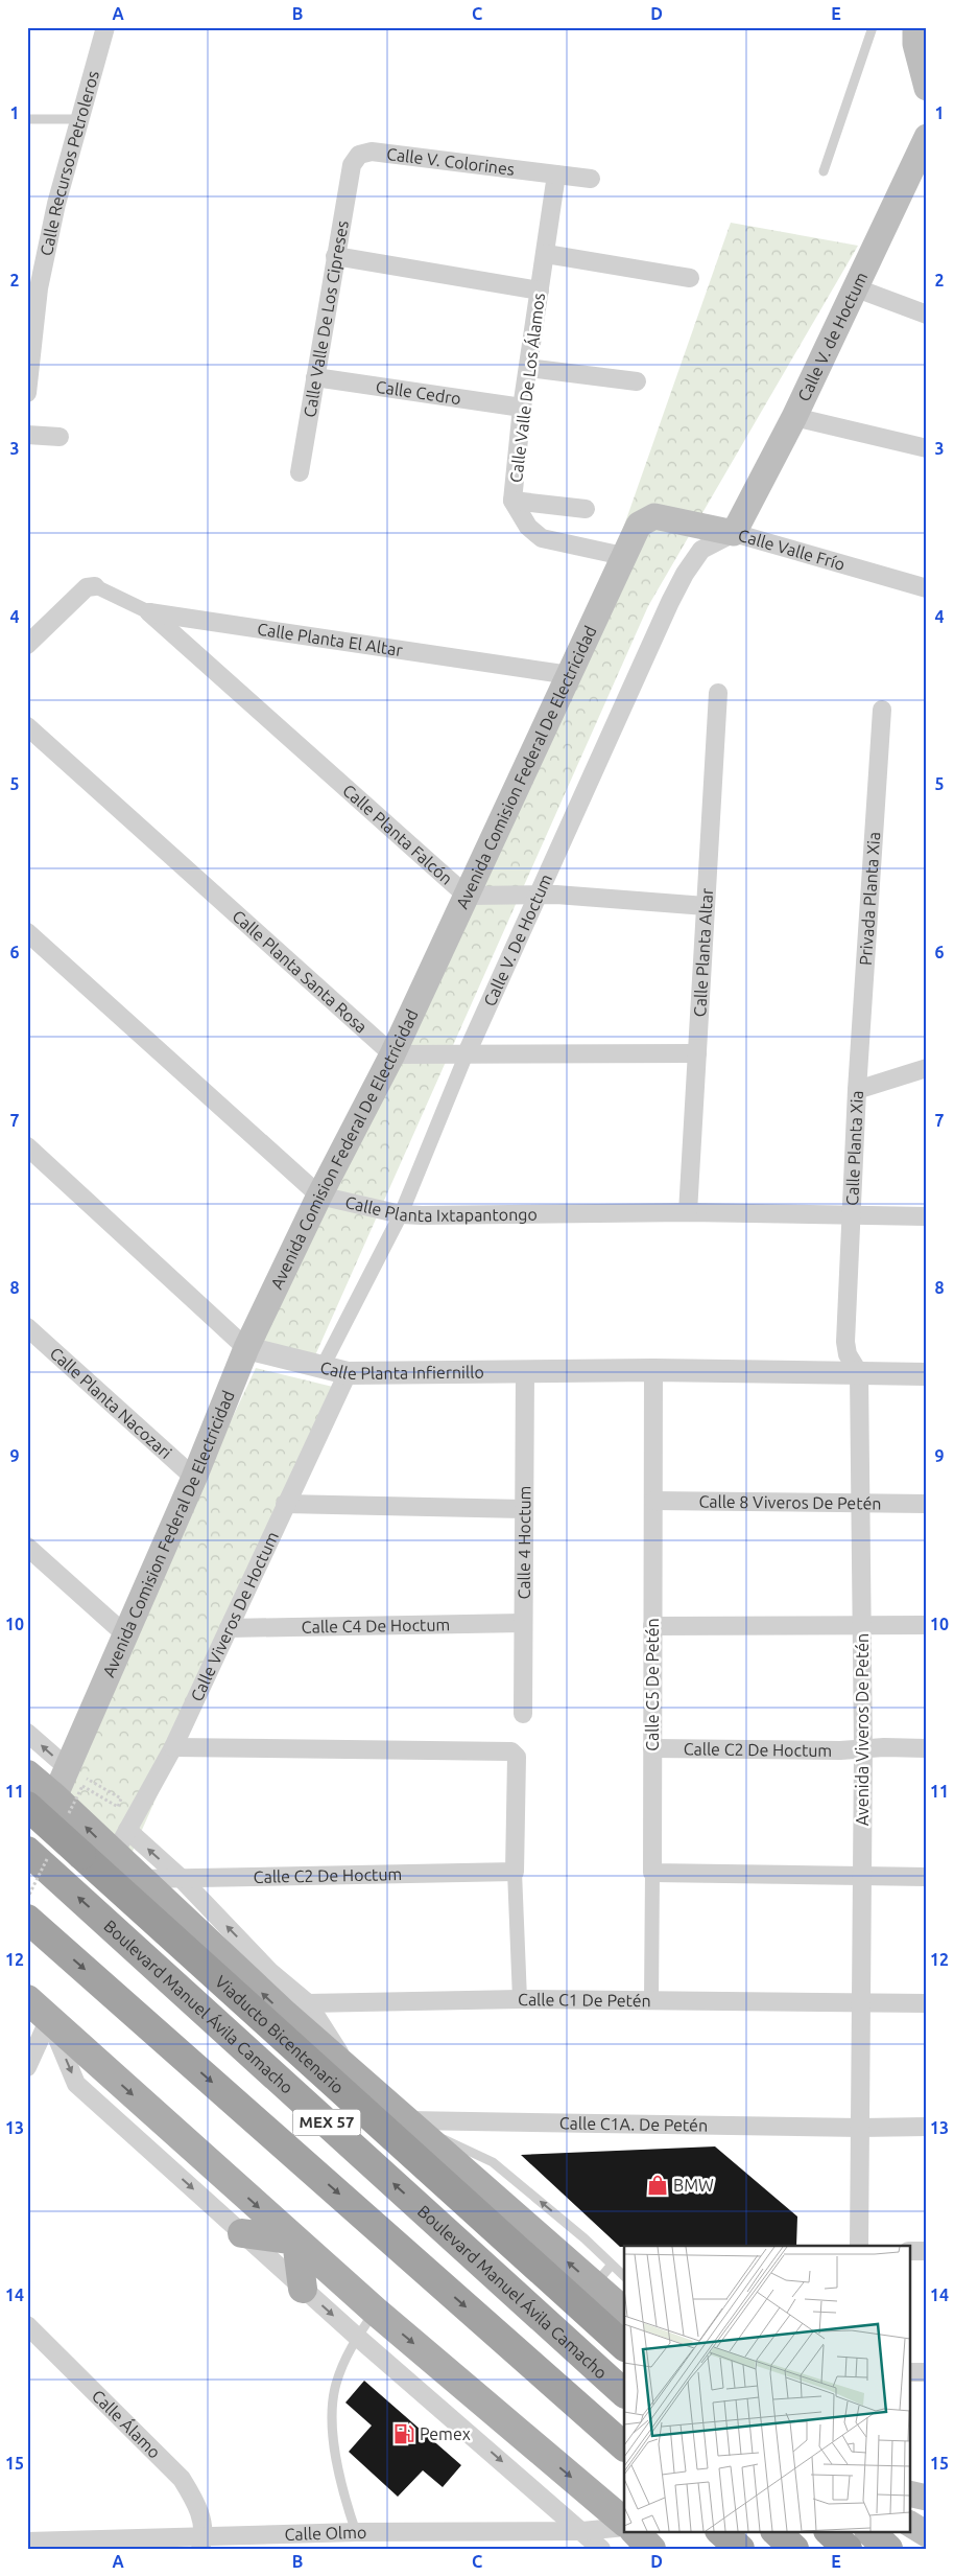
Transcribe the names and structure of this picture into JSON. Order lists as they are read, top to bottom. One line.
{"streets":{"highway":["Boulevard Manuel Ávila Camacho","Viaducto Bicentenario","MEX 57"],"main road":["Calle V. de Hoctum","Calle Valle Frío","Avenida Comision Federal De Electricidad"],"street":["Calle V. Colorines","Calle Recursos Petroleros","Calle Valle De Los Cipreses","Calle Valle De Los Álamos","Calle Cedro","Calle Planta El Altar","Calle Planta Falcón","Privada Planta Xia","Calle V. De Hoctum","Calle Planta Altar","Calle Planta Santa Rosa","Calle Planta Xia","Calle Planta Ixtapantongo","Calle Planta Infiernillo","Calle Planta Nacozari","Calle 8 Viveros De Petén","Calle 4 Hoctum","Calle Viveros De Hoctum","Calle C4 De Hoctum","Calle C5 De Petén","Avenida Viveros De Petén","Calle C2 De Hoctum","Calle C1 De Petén","Calle C1A. De Petén","Calle Álamo","Calle Olmo"]},"crossings":[["Calle V. Colorines","Calle Valle De Los Cipreses"],["Calle V. Colorines","Calle Valle De Los Álamos"],["Calle Valle De Los Cipreses","Calle Cedro"],["Calle V. de Hoctum","Calle Valle Frío"],["Calle V. de Hoctum","Calle V. De Hoctum"],["Calle Valle De Los Álamos","Calle Cedro"],["Calle Valle De Los Álamos","Avenida Comision Federal De Electricidad"],["Calle Valle Frío","Avenida Comision Federal De Electricidad"],["Calle Valle Frío","Calle V. De Hoctum"],["Calle Planta El Altar","Avenida Comision Federal De Electricidad"],["Calle Planta El Altar","Calle Planta Falcón"],["Avenida Comision Federal De Electricidad","Calle Planta Falcón"],["Avenida Comision Federal De Electricidad","Calle Planta Santa Rosa"],["Avenida Comision Federal De Electricidad","Calle Planta Ixtapantongo"],["Avenida Comision Federal De Electricidad","Calle Planta Infiernillo"],["Avenida Comision Federal De Electricidad","Calle Planta Nacozari"],["Calle Planta Falcón","Calle V. De Hoctum"],["Calle Planta Falcón","Calle Planta Altar"],["Privada Planta Xia","Calle Planta Xia"],["Calle V. De Hoctum","Calle Planta Ixtapantongo"],["Calle V. De Hoctum","Calle Planta Infiernillo"],["Calle Planta Altar","Calle Planta Ixtapantongo"],["Calle Planta Xia","Calle Planta Ixtapantongo"],["Calle Planta Xia","Avenida Viveros De Petén"],["Calle Planta Ixtapantongo","Avenida Viveros De Petén"],["Calle Planta Infiernillo","Calle 4 Hoctum"],["Calle Planta Infiernillo","Calle Viveros De Hoctum"],["Calle Planta Infiernillo","Calle C5 De Petén"],["Calle Planta Infiernillo","Avenida Viveros De Petén"],["Calle 8 Viveros De Petén","Calle C5 De Petén"],["Calle 8 Viveros De Petén","Avenida Viveros De Petén"],["Calle 4 Hoctum","Calle C4 De Hoctum"],["Calle Viveros De Hoctum","Calle C4 De Hoctum"],["Calle C5 De Petén","Calle C2 De Hoctum"],["Calle C5 De Petén","Calle C1 De Petén"],["Avenida Viveros De Petén","Calle C2 De Hoctum"],["Avenida Viveros De Petén","Calle C1 De Petén"],["Avenida Viveros De Petén","Calle C1A. De Petén"],["Calle Álamo","Calle Olmo"]],"places":{"shop":["BMW"],"fuel station":["Pemex"]},"grid":{"columns":["A","B","C","D","E"],"rows":["1","2","3","4","5","6","7","8","9","10","11","12","13","14","15"]}}
